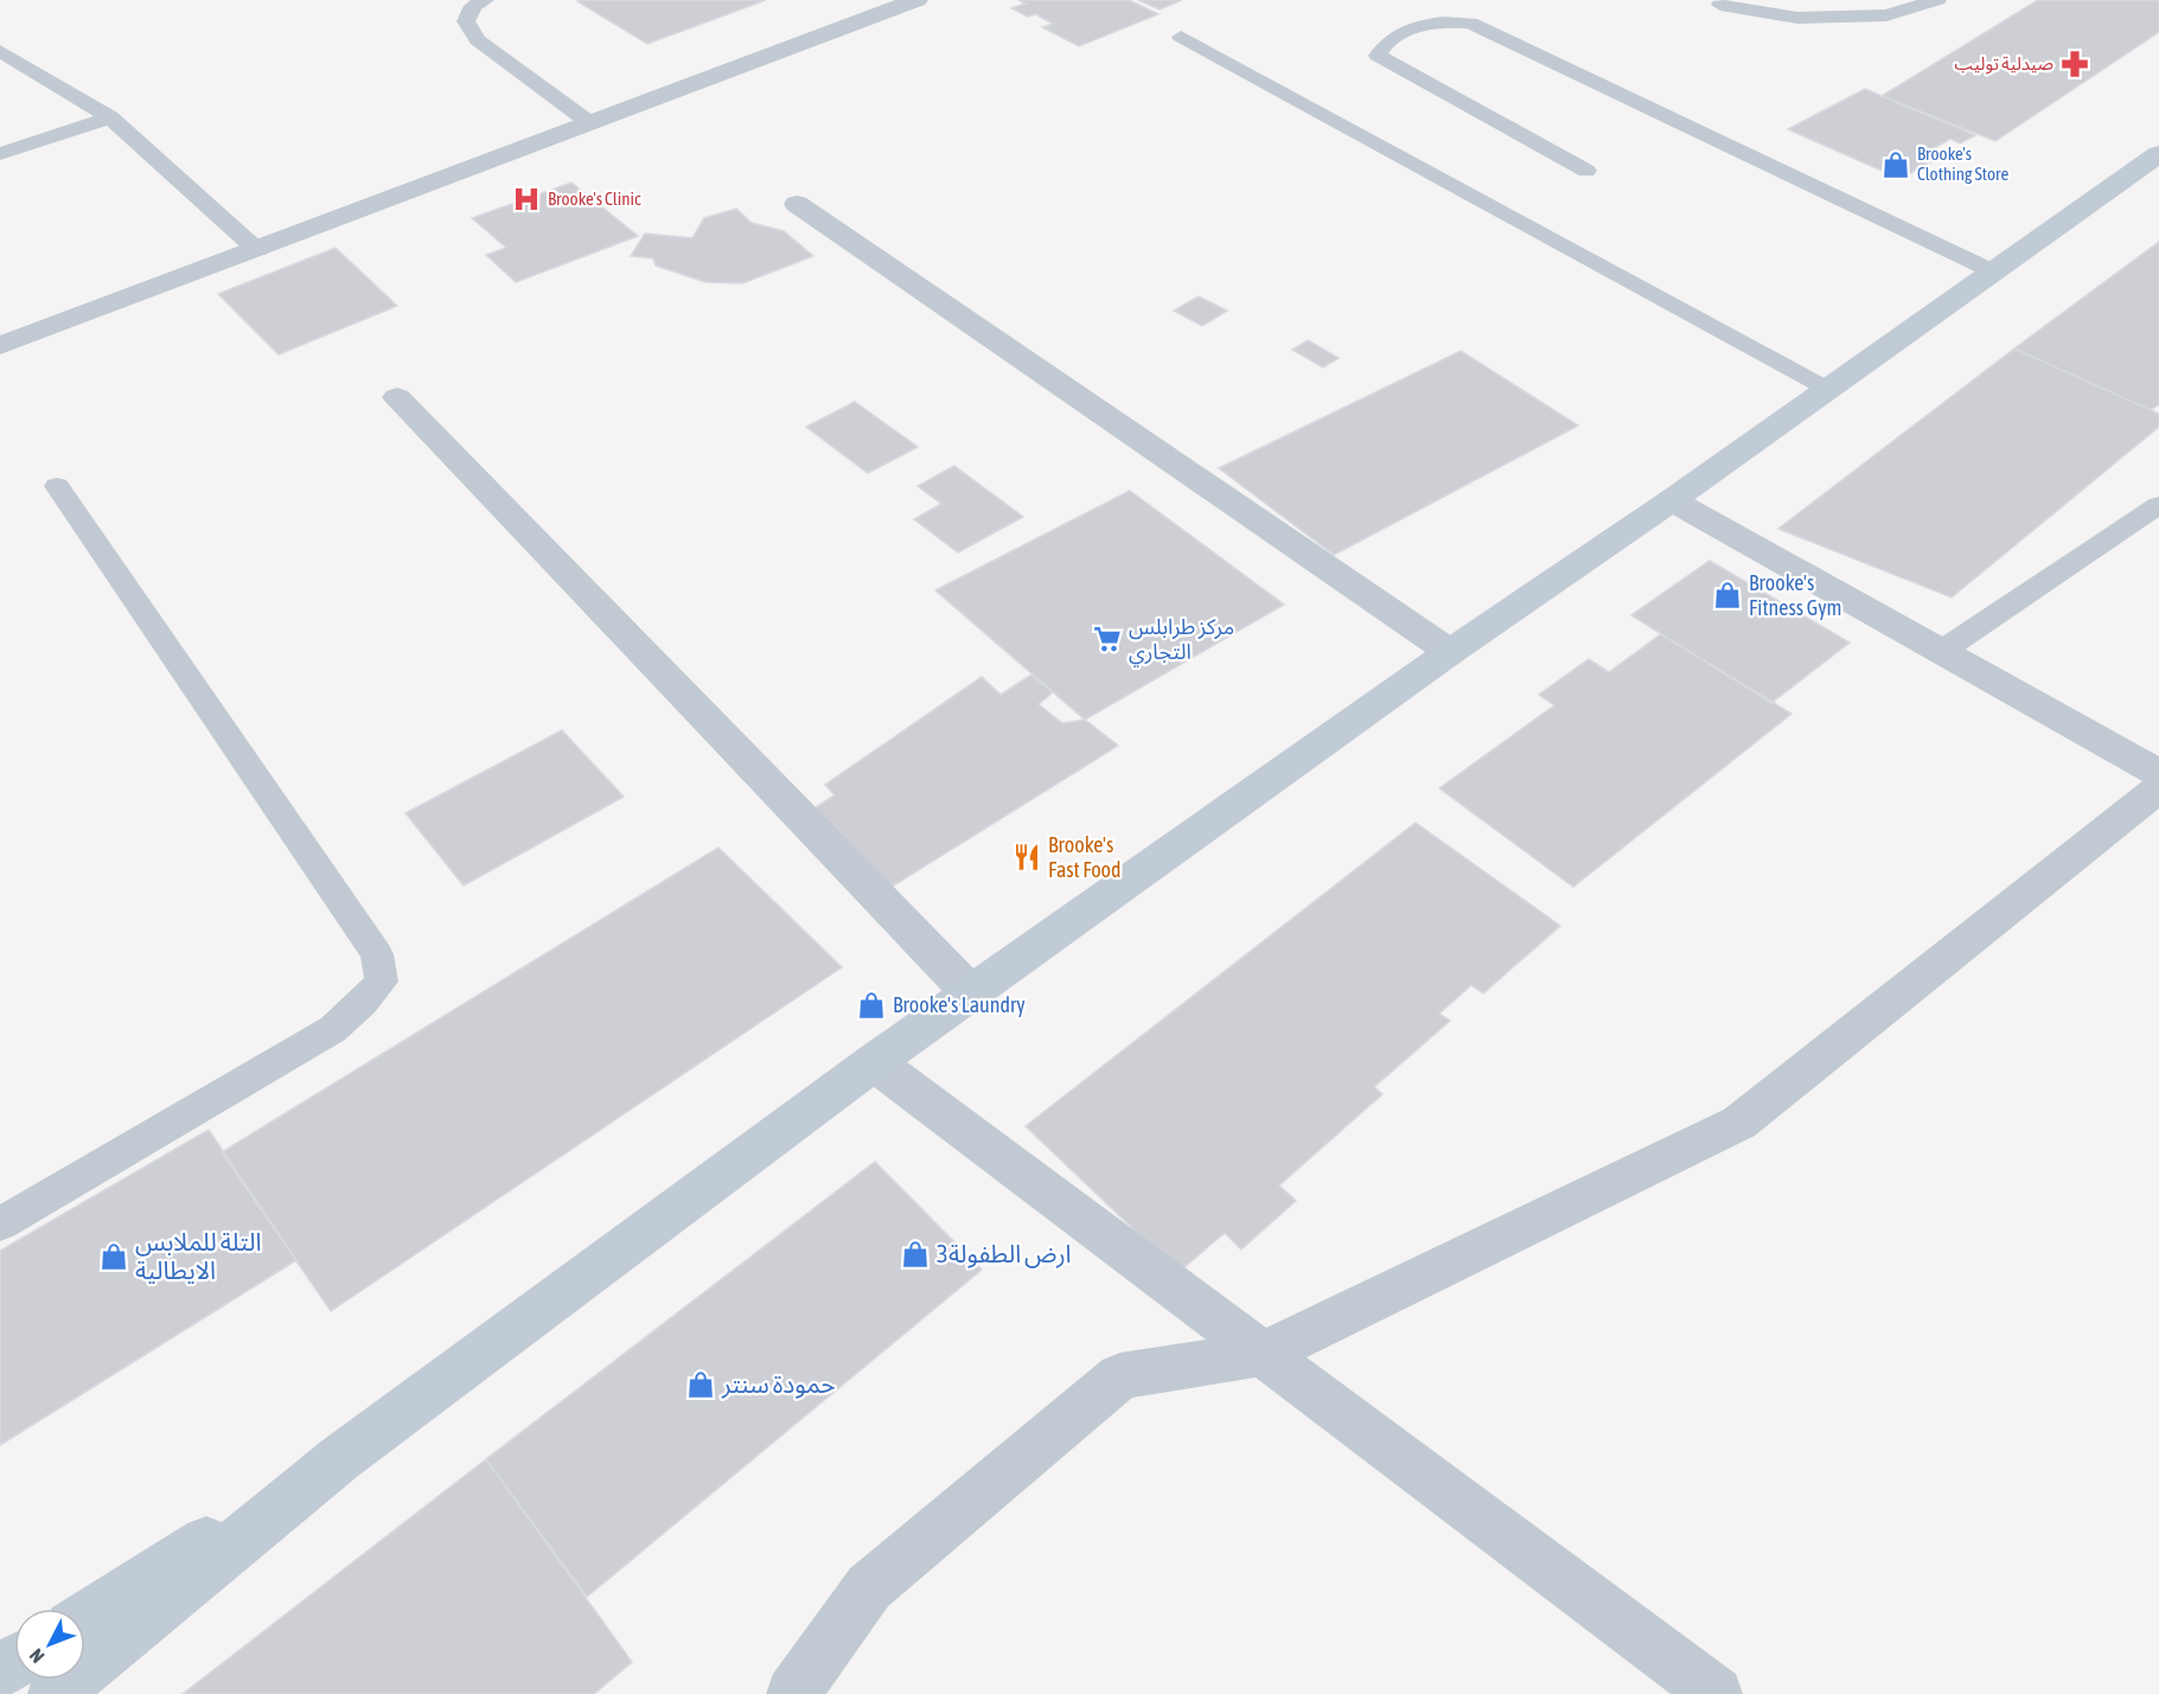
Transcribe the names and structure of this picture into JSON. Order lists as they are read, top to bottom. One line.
{"places":{"pharmacy":["صيدلية توليب"],"shop":["Brooke's Clothing Store","Brooke's Fitness Gym","Brooke's Laundry","ارض الطفولة3","التلة للملابس الايطالية","حمودة سنتر"],"hospital":["Brooke's Clinic"],"supermarket":["مركز طرابلس التجاري"],"restaurant":["Brooke's Fast Food"]},"north":"bottom left"}
